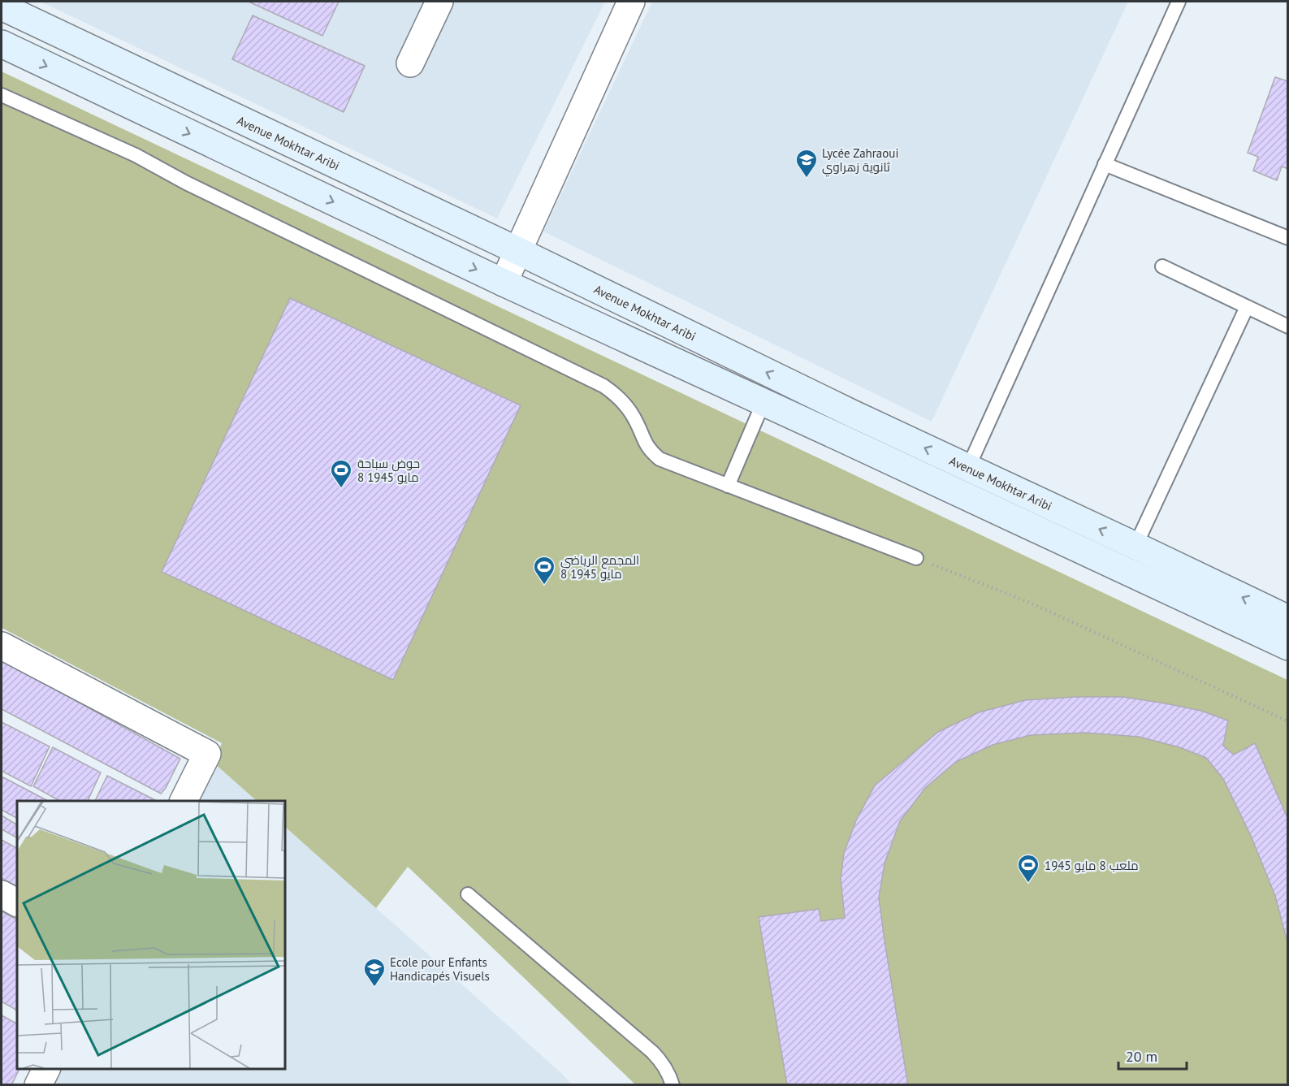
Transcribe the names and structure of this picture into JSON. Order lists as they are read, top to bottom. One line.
{"streets":{"main road":["Avenue Mokhtar Aribi"]},"places":{"school or university":["Lycée Zahraoui ثانوية زهراوي","Ecole pour Enfants Handicapés Visuels"],"sports":["حوض سباحة 8 مايو 1945","المجمع الرياضي 8 مايو 1945","ملعب 8 مايو 1945"]},"scale_bar":"20 m"}
